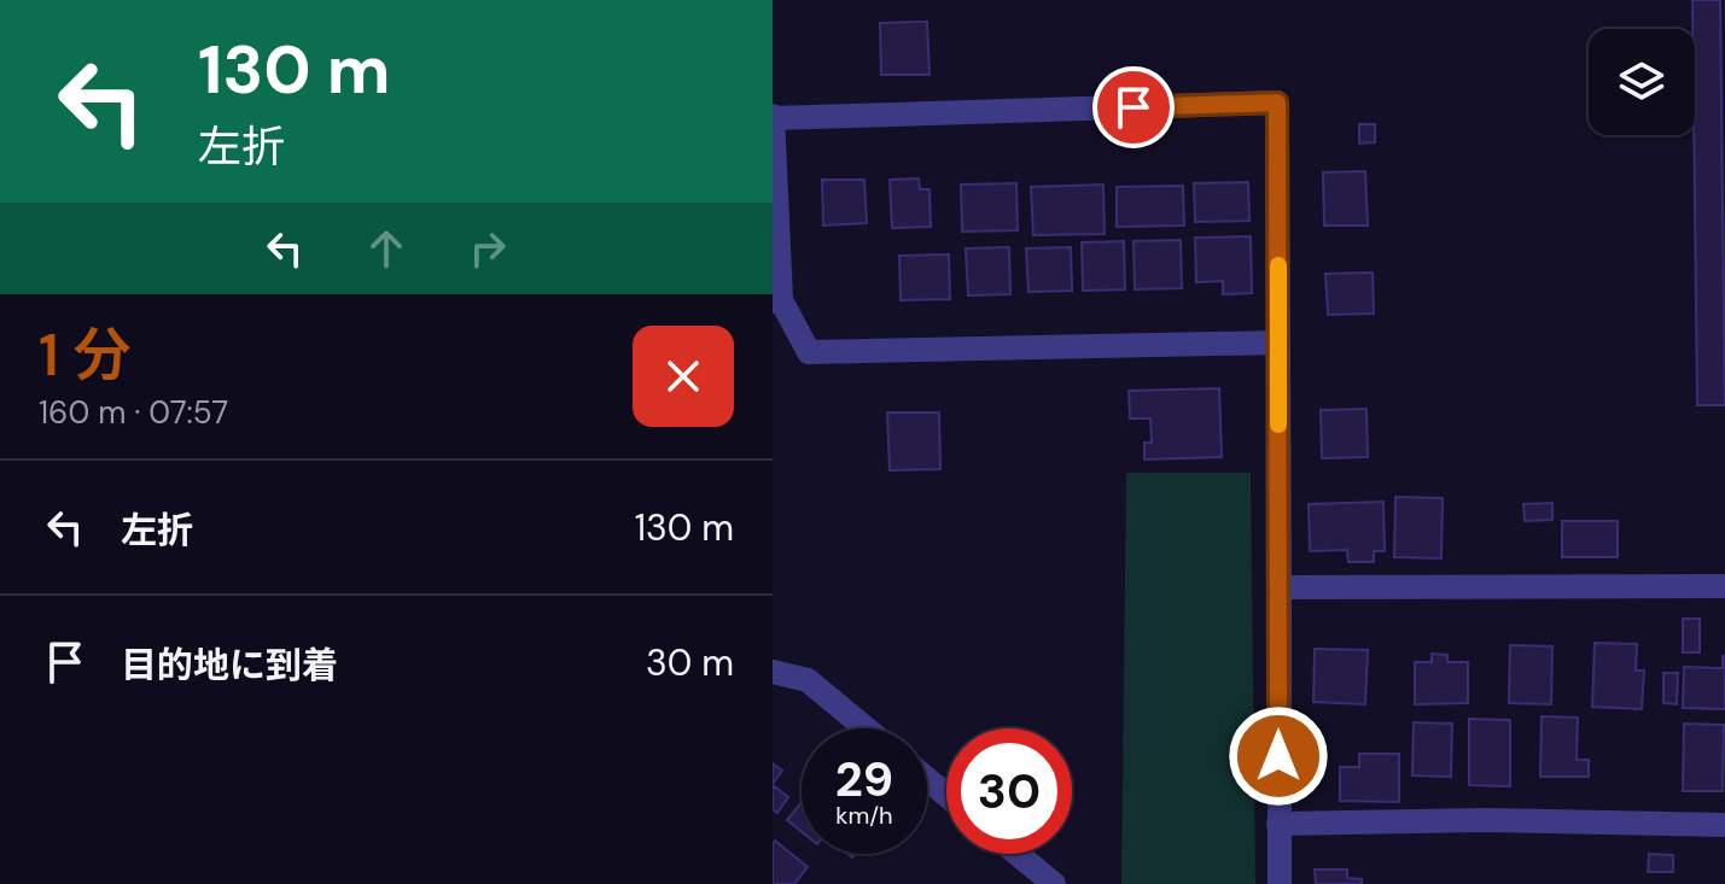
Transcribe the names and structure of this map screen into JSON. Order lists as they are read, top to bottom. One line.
{"page":{"turn":["130 m","左折"],"heading":["1 分","160 m · 07:57"],"list":[{"name":"左折","value":"130 m"},{"name":"目的地に到着","value":"30 m"}],"speed":"29 km/h","limit":"30"}}
